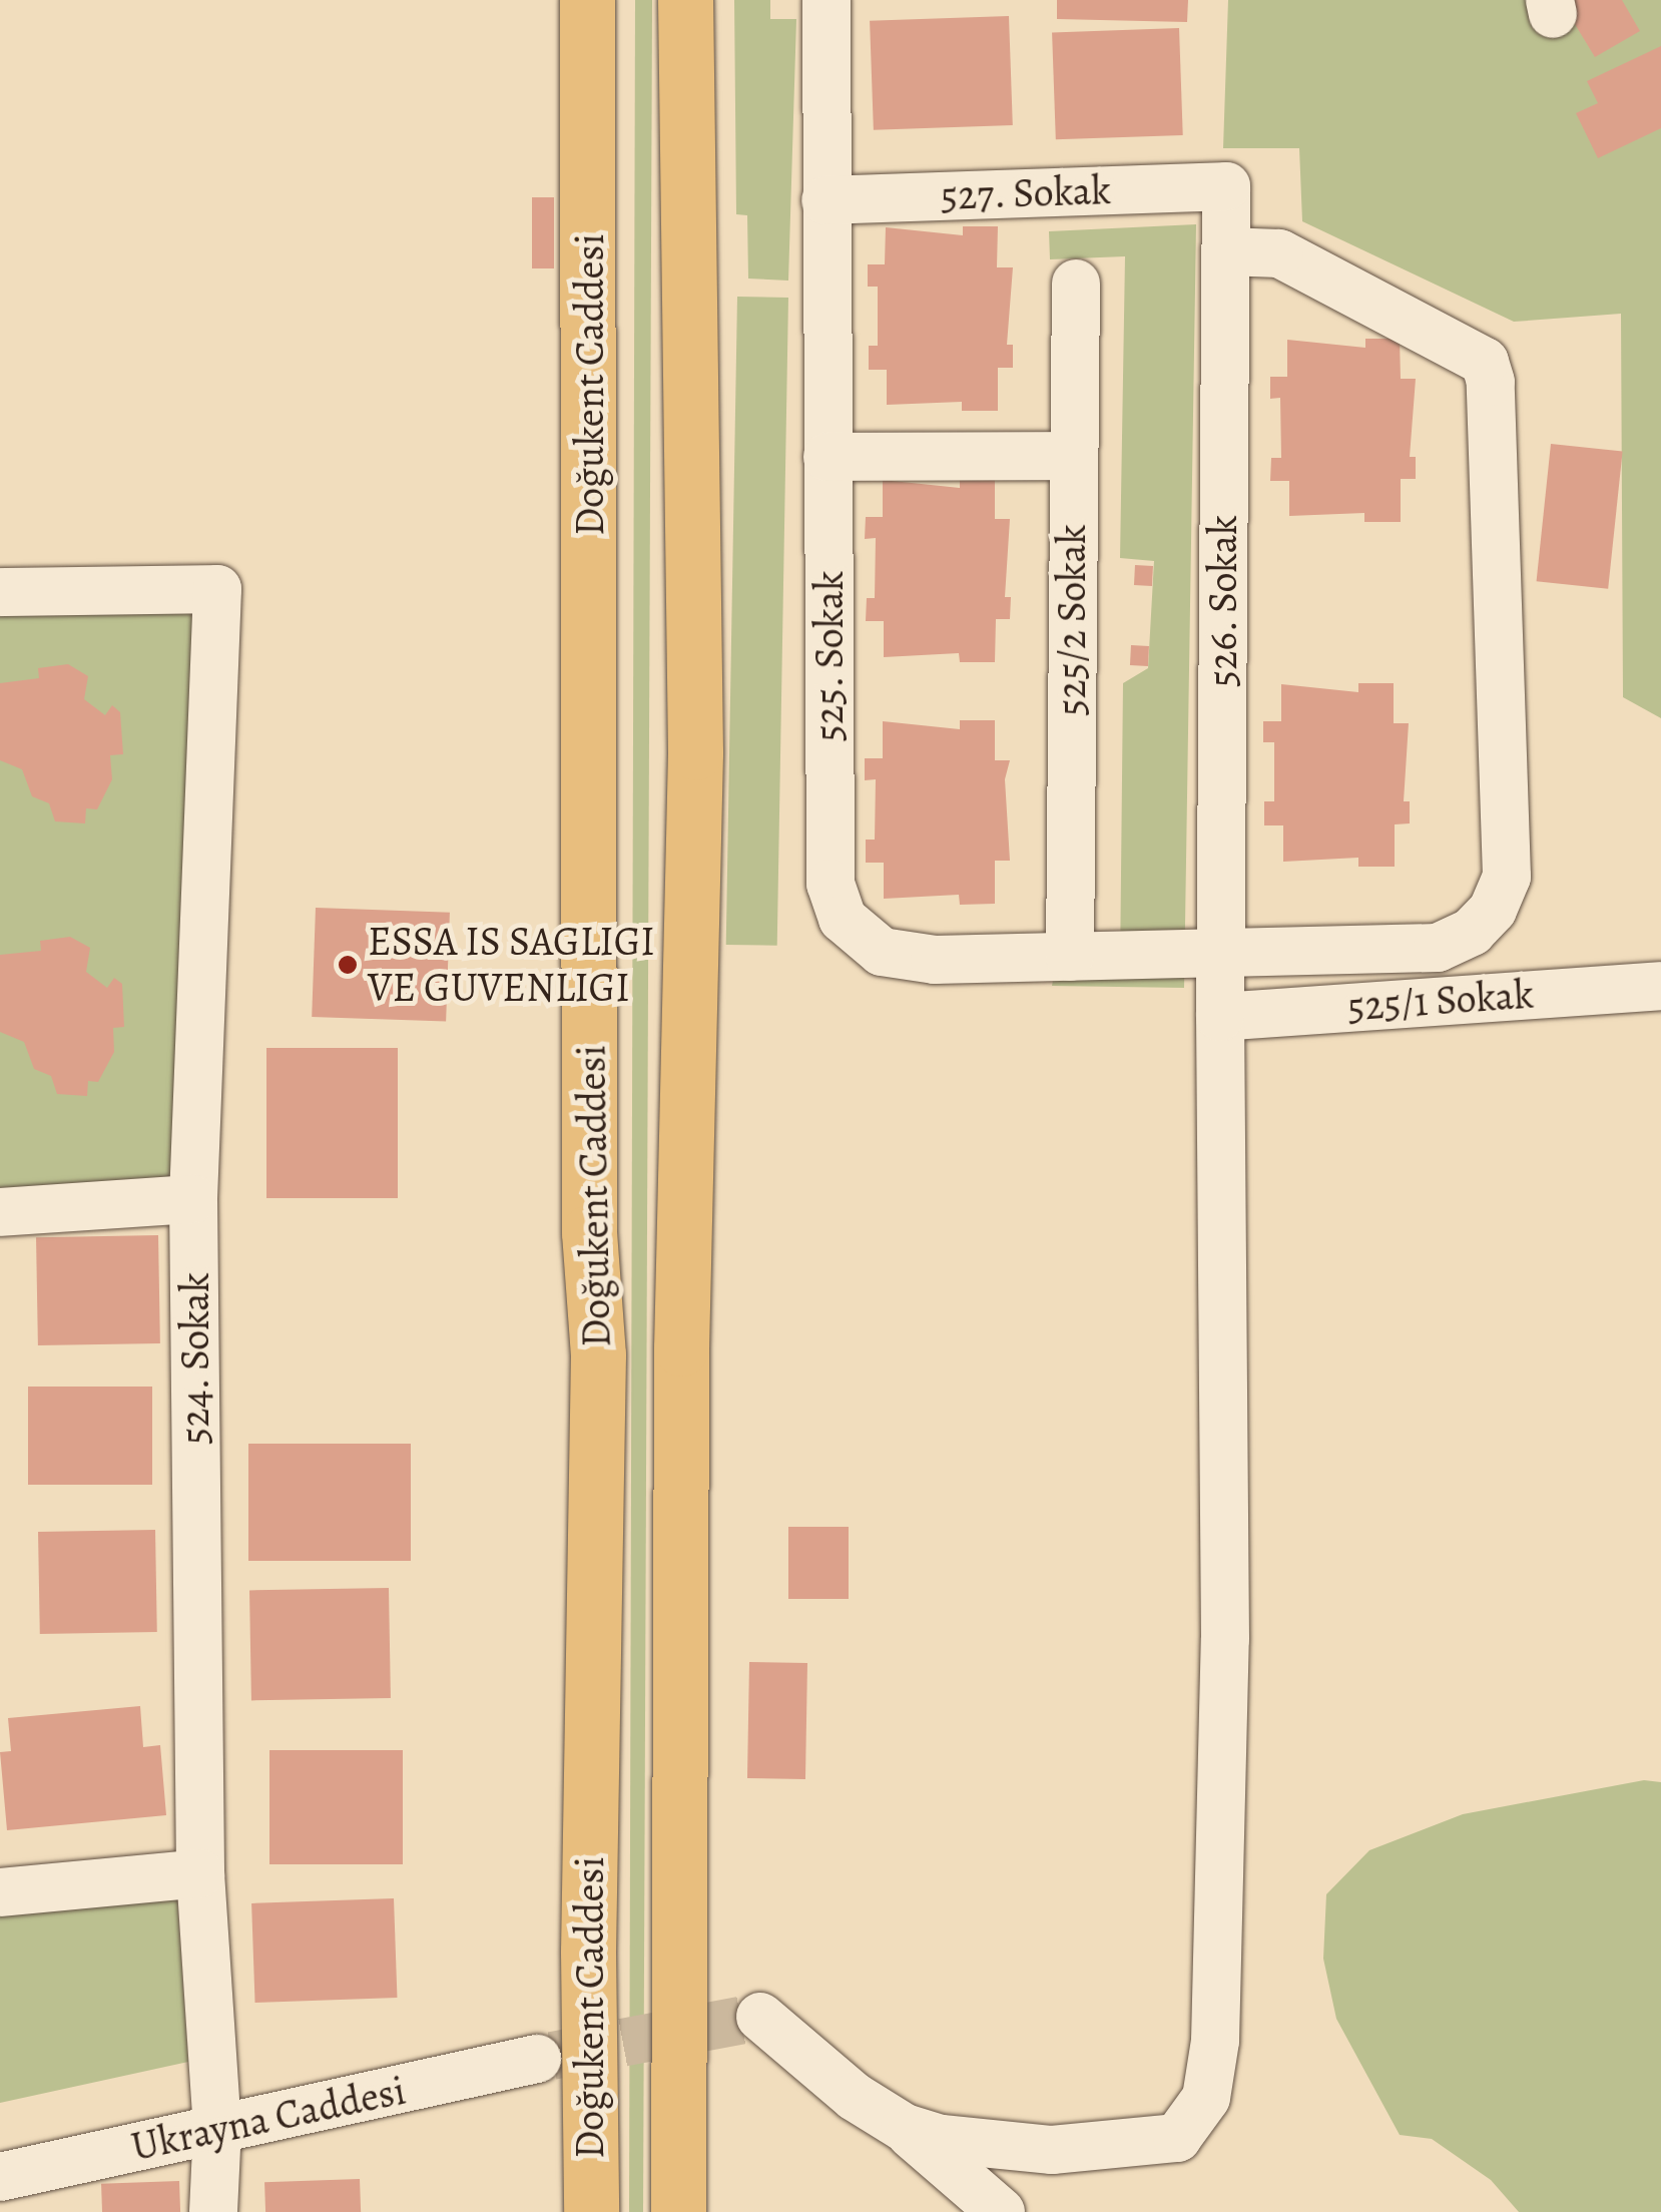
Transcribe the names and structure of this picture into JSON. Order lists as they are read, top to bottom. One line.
{"streets":{"main road":["Doğukent Caddesi"],"street":["527. Sokak","526. Sokak","525/2 Sokak","525. Sokak","525/1 Sokak","524. Sokak","Ukrayna Caddesi"]},"crossings":[["527. Sokak","526. Sokak"],["527. Sokak","525. Sokak"],["526. Sokak","525. Sokak"],["526. Sokak","525/1 Sokak"],["525/2 Sokak","525. Sokak"],["524. Sokak","Ukrayna Caddesi"]],"places":["ESSA IS SAGLIGI VE GUVENLIGI"]}
